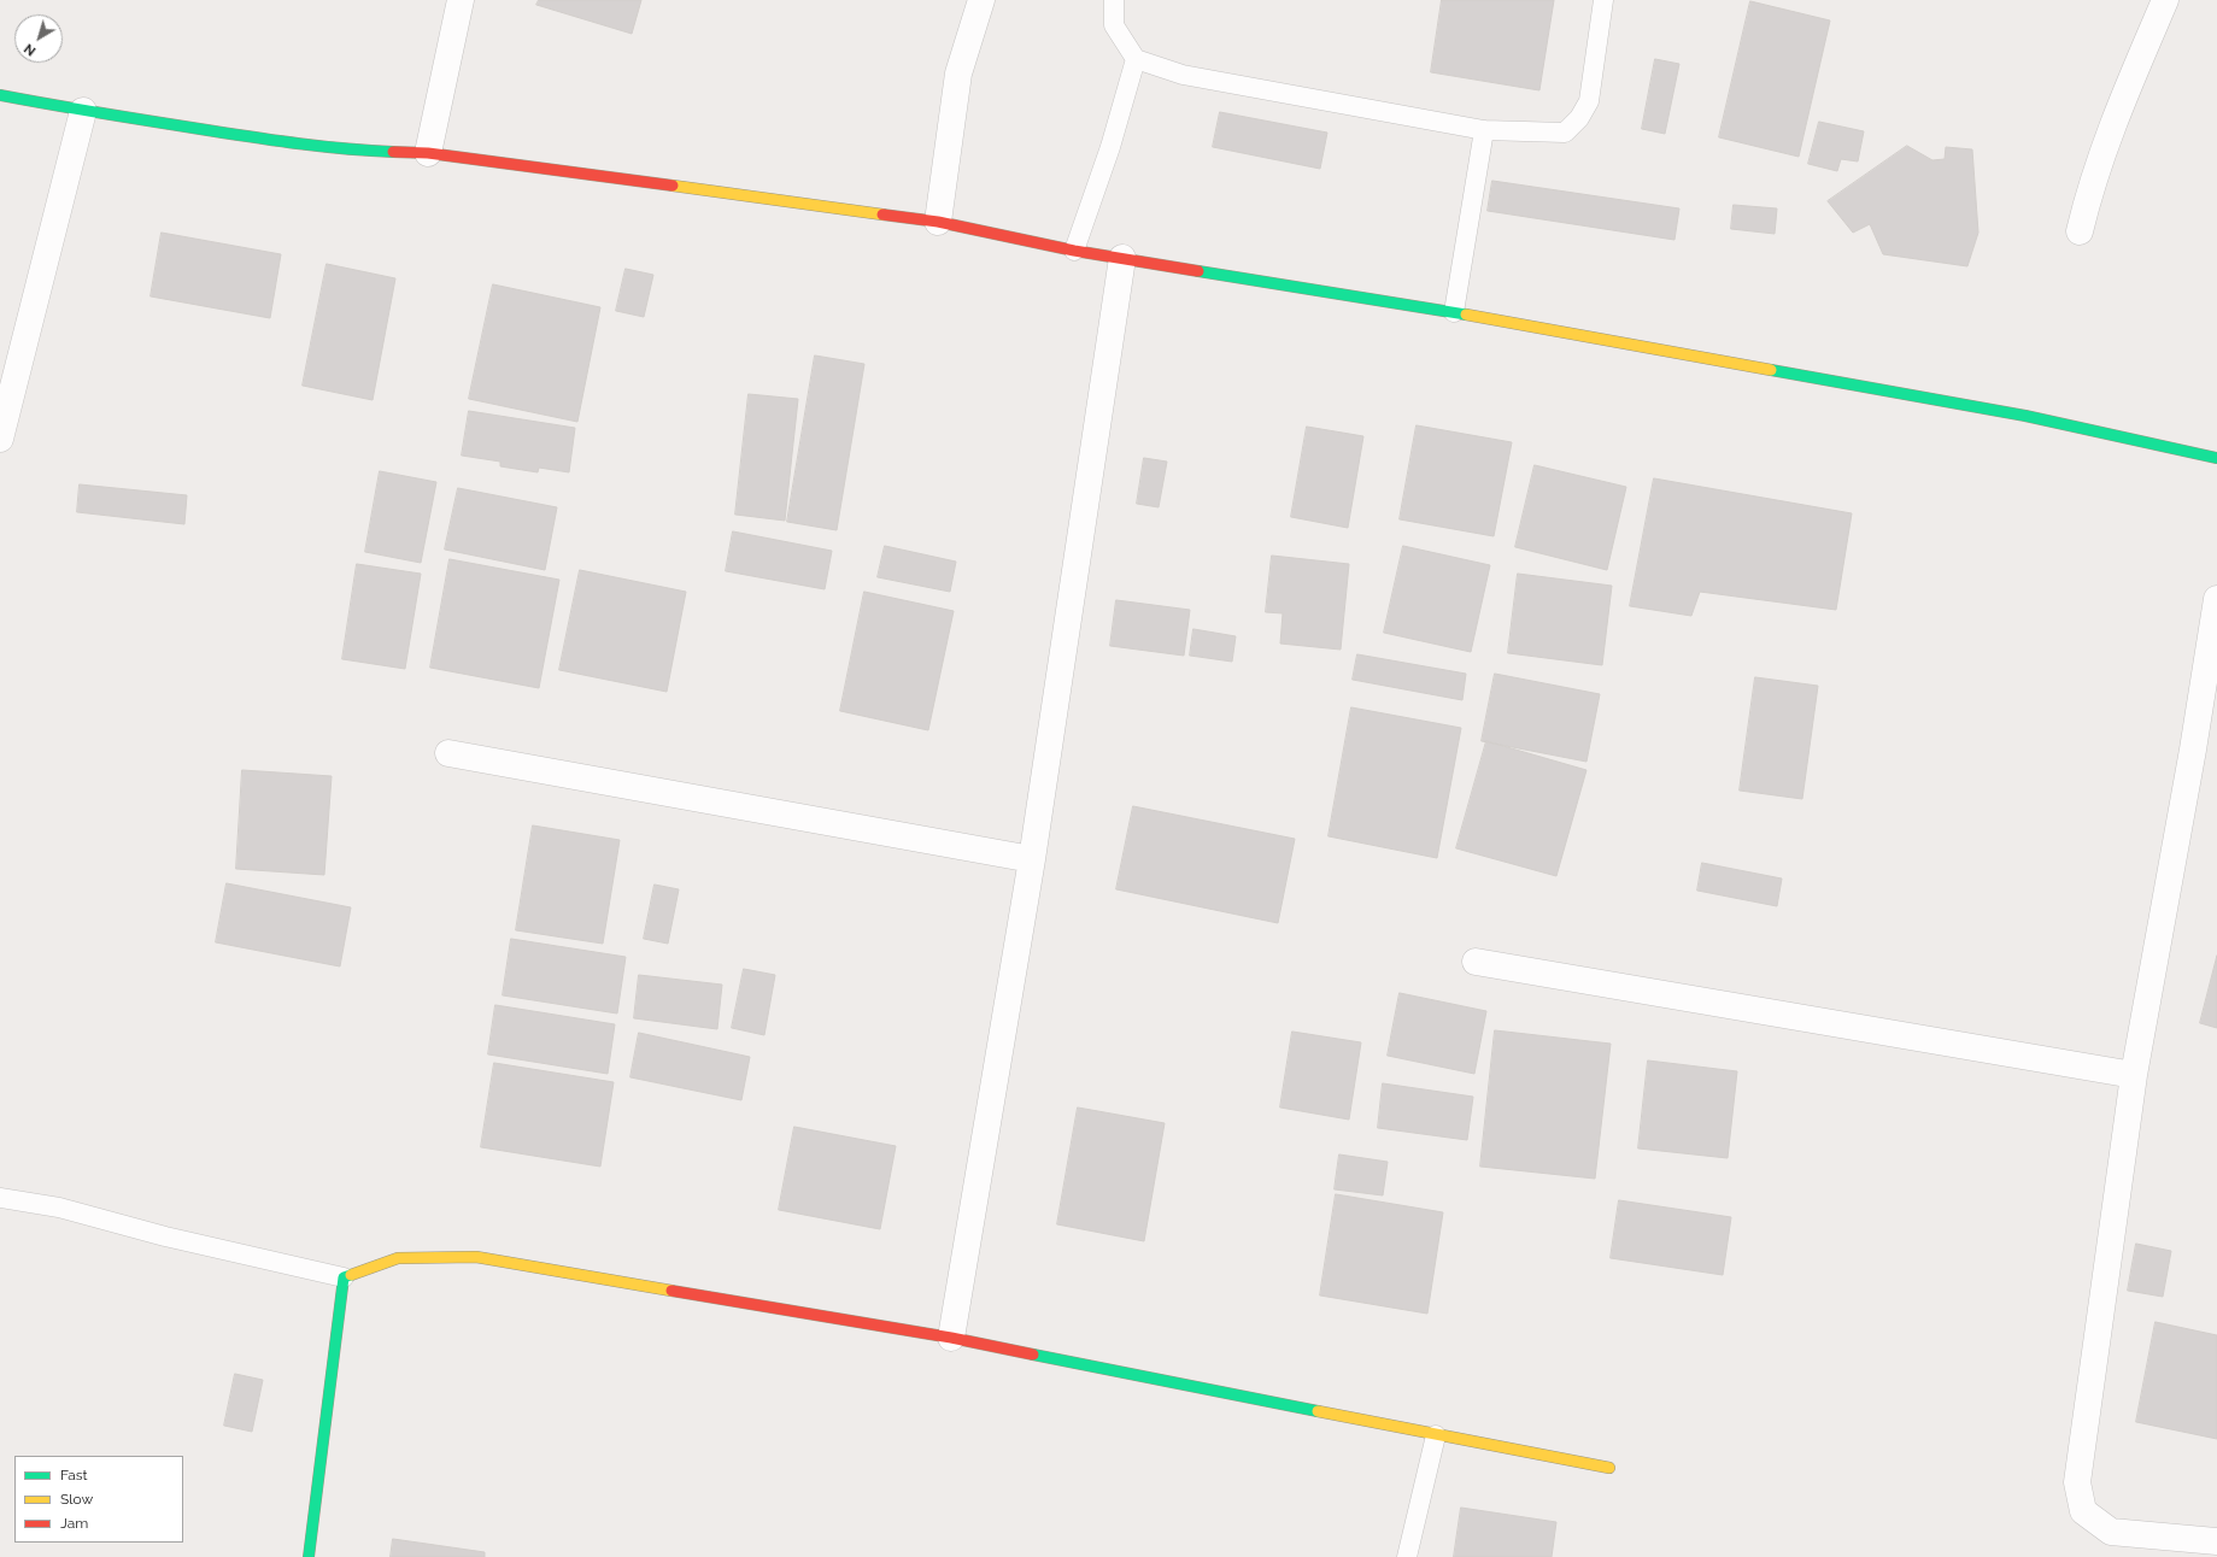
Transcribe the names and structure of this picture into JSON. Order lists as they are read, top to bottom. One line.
{"legend":["Fast","Slow","Jam"],"north":"bottom left"}
